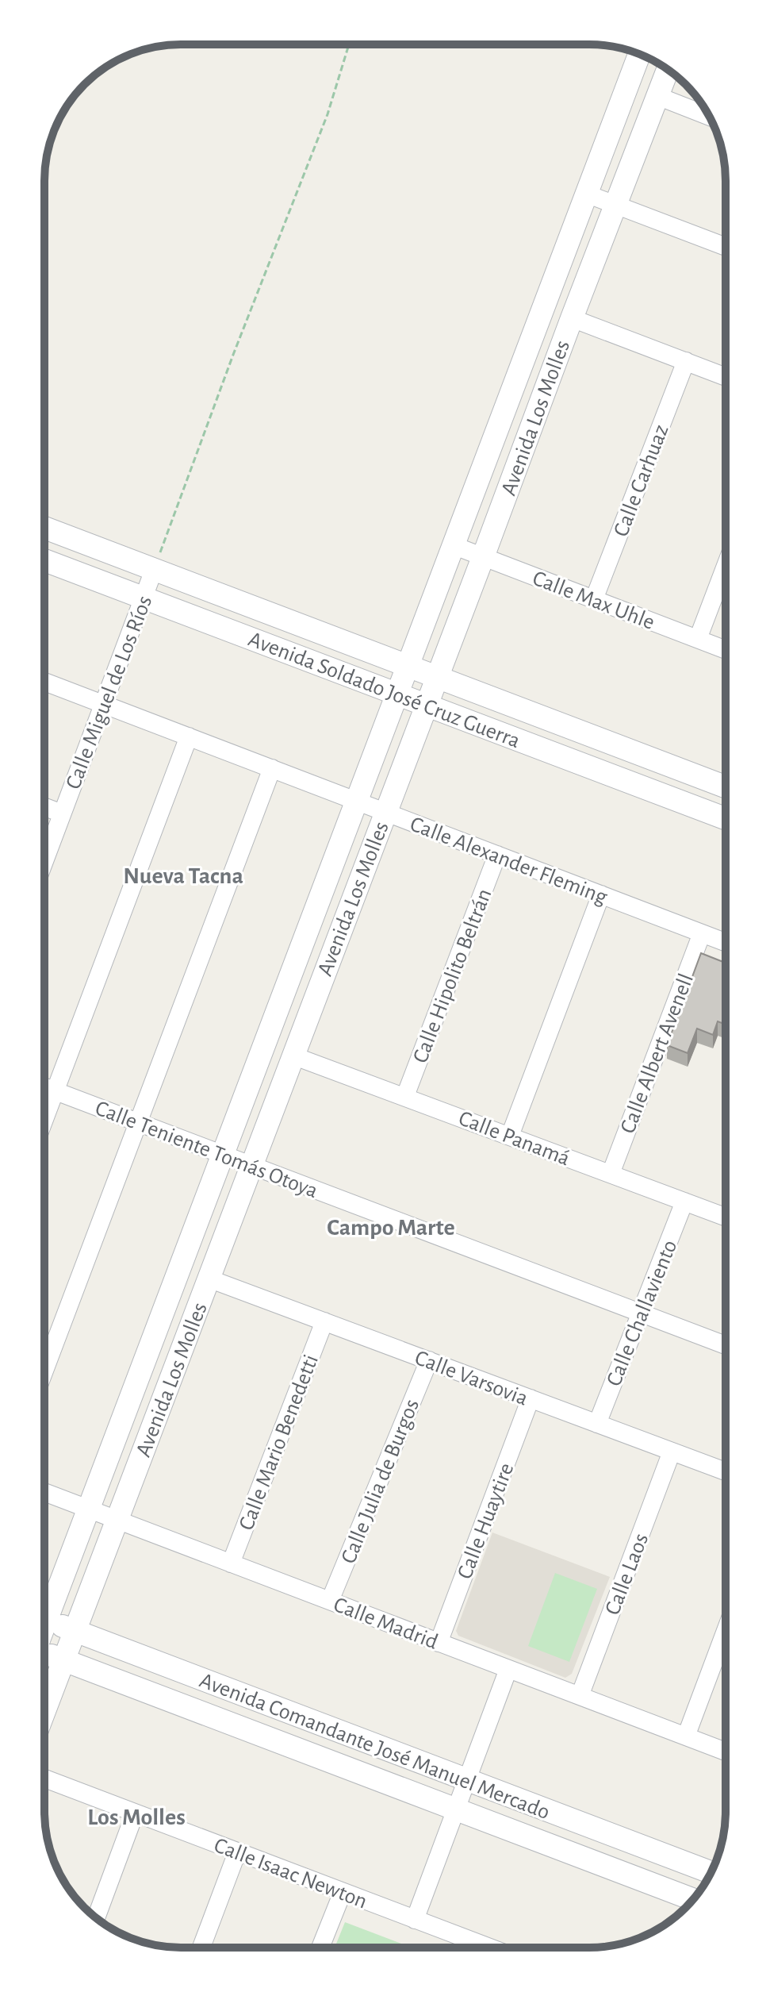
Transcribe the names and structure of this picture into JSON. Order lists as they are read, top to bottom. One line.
{"streets":{"street":["Avenida Los Molles","Calle Carhuaz","Calle Max Uhle","Avenida Soldado José Cruz Guerra","Calle Miguel de Los Ríos","Calle Alexander Fleming","Calle Hipolito Beltrán","Calle Albert Avenell","Calle Panamá","Calle Teniente Tomás Otoya","Calle Challaviento","Calle Varsovia","Calle Mario Benedetti","Calle Julia de Burgos","Calle Huaytire","Calle Laos","Calle Madrid","Avenida Comandante José Manuel Mercado","Calle Isaac Newton"]},"crossings":[["Avenida Los Molles","Calle Max Uhle"],["Avenida Los Molles","Avenida Soldado José Cruz Guerra"],["Avenida Los Molles","Calle Alexander Fleming"],["Avenida Los Molles","Calle Panamá"],["Avenida Los Molles","Calle Teniente Tomás Otoya"],["Avenida Los Molles","Calle Varsovia"],["Avenida Los Molles","Calle Madrid"],["Avenida Los Molles","Avenida Comandante José Manuel Mercado"],["Calle Carhuaz","Calle Max Uhle"],["Avenida Soldado José Cruz Guerra","Calle Miguel de Los Ríos"],["Calle Miguel de Los Ríos","Calle Alexander Fleming"],["Calle Alexander Fleming","Calle Hipolito Beltrán"],["Calle Alexander Fleming","Calle Albert Avenell"],["Calle Hipolito Beltrán","Calle Panamá"],["Calle Albert Avenell","Calle Panamá"],["Calle Panamá","Calle Challaviento"],["Calle Teniente Tomás Otoya","Calle Challaviento"],["Calle Challaviento","Calle Varsovia"],["Calle Varsovia","Calle Mario Benedetti"],["Calle Varsovia","Calle Julia de Burgos"],["Calle Varsovia","Calle Huaytire"],["Calle Varsovia","Calle Laos"],["Calle Mario Benedetti","Calle Madrid"],["Calle Julia de Burgos","Calle Madrid"],["Calle Huaytire","Calle Madrid"],["Calle Laos","Calle Madrid"]],"districts":["Nueva Tacna","Campo Marte","Los Molles"]}
